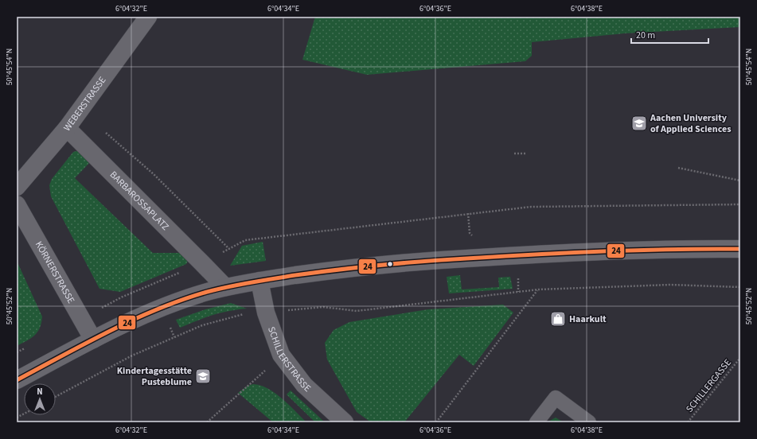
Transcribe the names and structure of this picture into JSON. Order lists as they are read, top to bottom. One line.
{"streets":{"street":["WEBERSTRASSE","BARBAROSSAPLATZ","KÖRNERSTRASSE","SCHILLERSTRASSE"],"path":["SCHILLERGASSE"]},"crossings":[["WEBERSTRASSE","BARBAROSSAPLATZ"]],"places":{"school or university":["Aachen University of Applied Sciences","Kindertagesstätte Pusteblume"],"shop":["Haarkult"]},"lines":["transit line 24"],"scale_bar":"20 m","north":"top","coordinates":["6°04'32\"E","6°04'34\"E","6°04'36\"E","6°04'38\"E","50°45'54\"N","50°45'52\"N"]}
